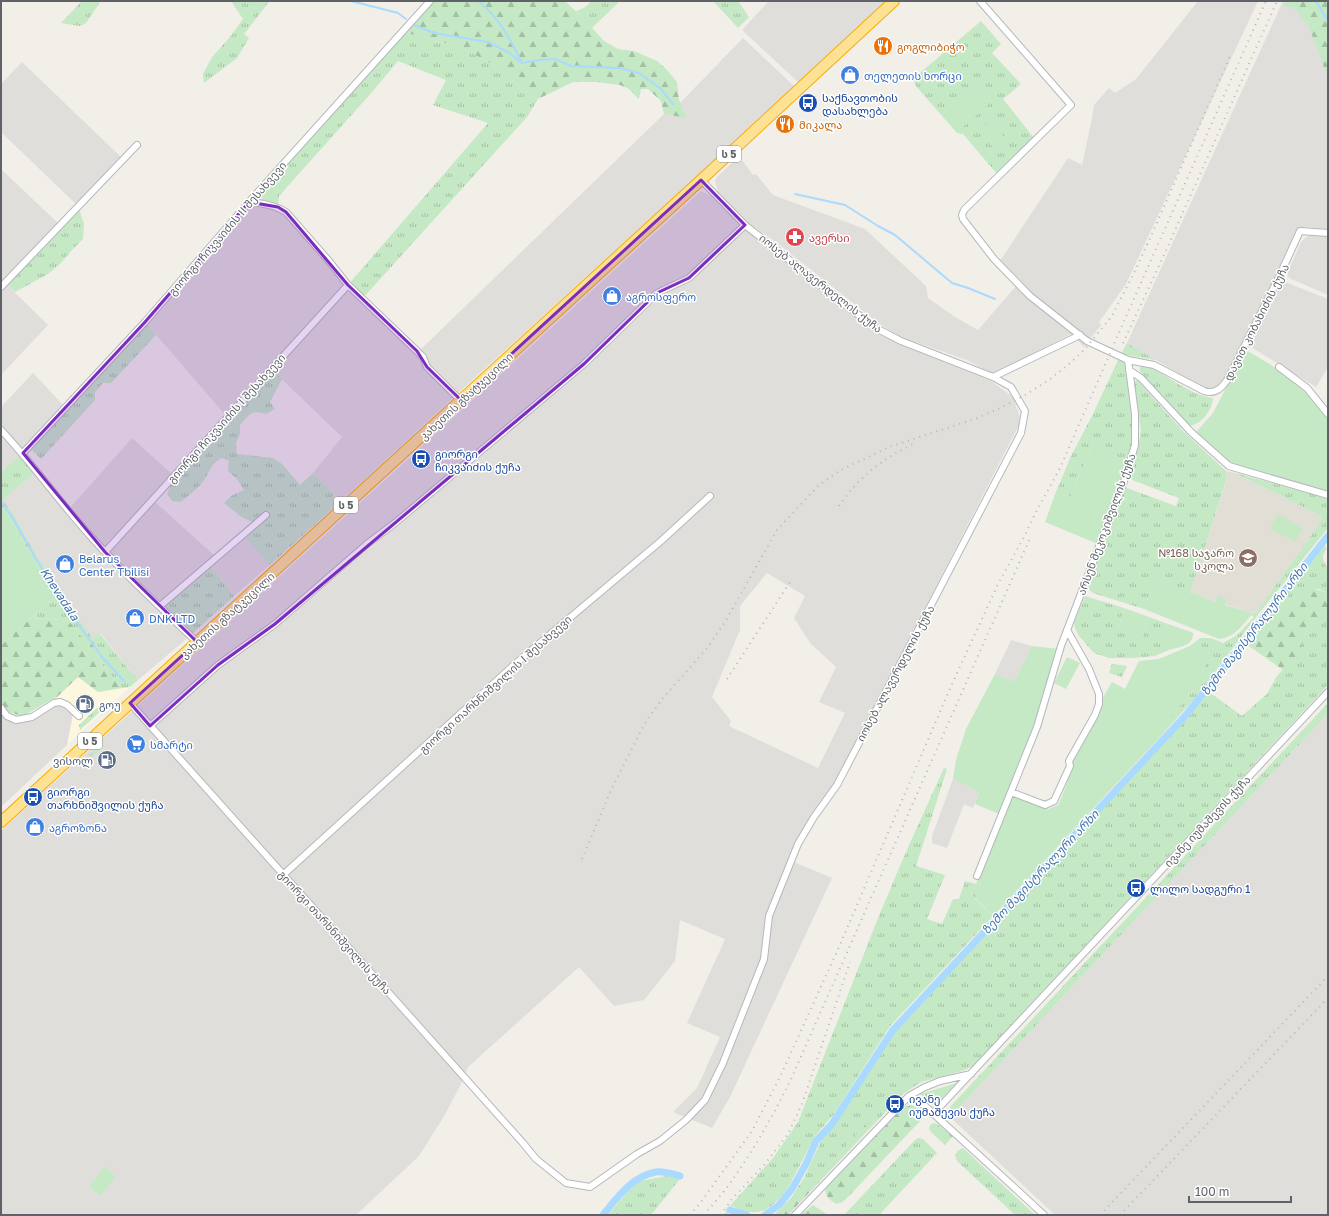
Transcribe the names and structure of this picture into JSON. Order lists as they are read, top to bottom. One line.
{"streets":{"highway":["ს 5","კახეთის გზატკეცილი"],"street":["გიორგი ჩიკვაიძის II შესახვევი","იოსებ ალავერდელის ქუჩა","დავით კობახიძის ქუჩა","გიორგი ჩიკვაიძის I შესახვევი","არსენ მეკოკიშვილის ქუჩა","გიორგი თარხნიშვილის I შესახვევი","ივანე იუმაშევის ქუჩა","გიორგი თარხნიშვილის ქუჩა"]},"crossings":[["იოსებ ალავერდელის ქუჩა","კახეთის გზატკეცილი"],["იოსებ ალავერდელის ქუჩა","გიორგი თარხნიშვილის ქუჩა"],["დავით კობახიძის ქუჩა","არსენ მეკოკიშვილის ქუჩა"],["კახეთის გზატკეცილი","გიორგი თარხნიშვილის ქუჩა"],["გიორგი თარხნიშვილის I შესახვევი","გიორგი თარხნიშვილის ქუჩა"]],"water":["Khevadala","ზემო მაგისტრალური არხი"],"places":{"restaurant":["გოგლიბიჭო","მიკალა"],"shop":["თელეთის ხორცი","აგროსფერო","Belarus Center Tbilisi","DNK LTD","აგროზონა"],"bus stop":["საქნავთობის დასახლება","გიორგი ჩიკვაიძის ქუჩა","გიორგი თარხნიშვილის ქუჩა","ლილო სადგური 1","ივანე იუმაშევის ქუჩა"],"pharmacy":["ავერსი"],"school or university":["№168 საჯარო სკოლა"],"fuel station":["გოუ","ვისოლ"],"supermarket":["სმარტი"]},"scale_bar":"100 m"}
